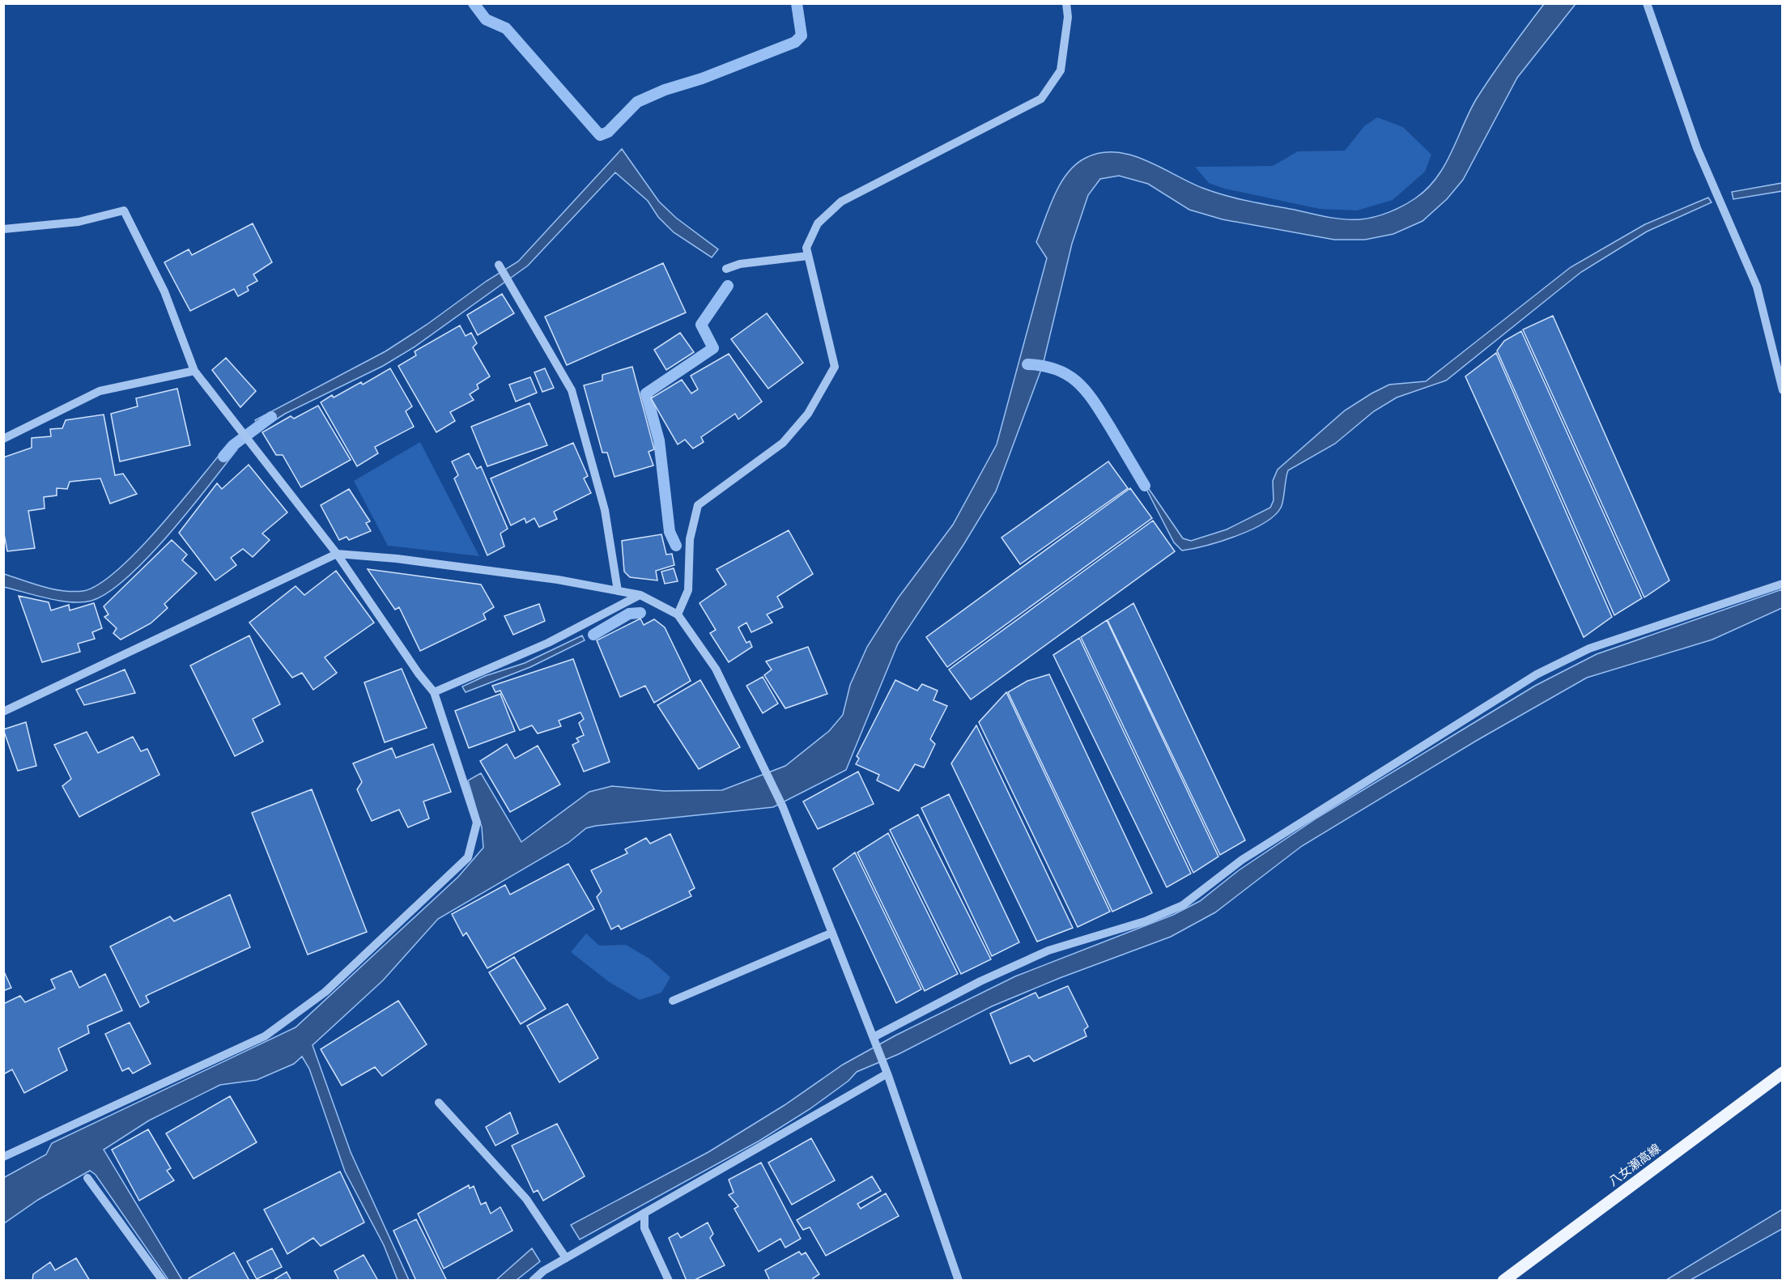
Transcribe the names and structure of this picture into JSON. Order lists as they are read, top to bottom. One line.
{"streets":{"main road":["八女瀬高線"]}}
